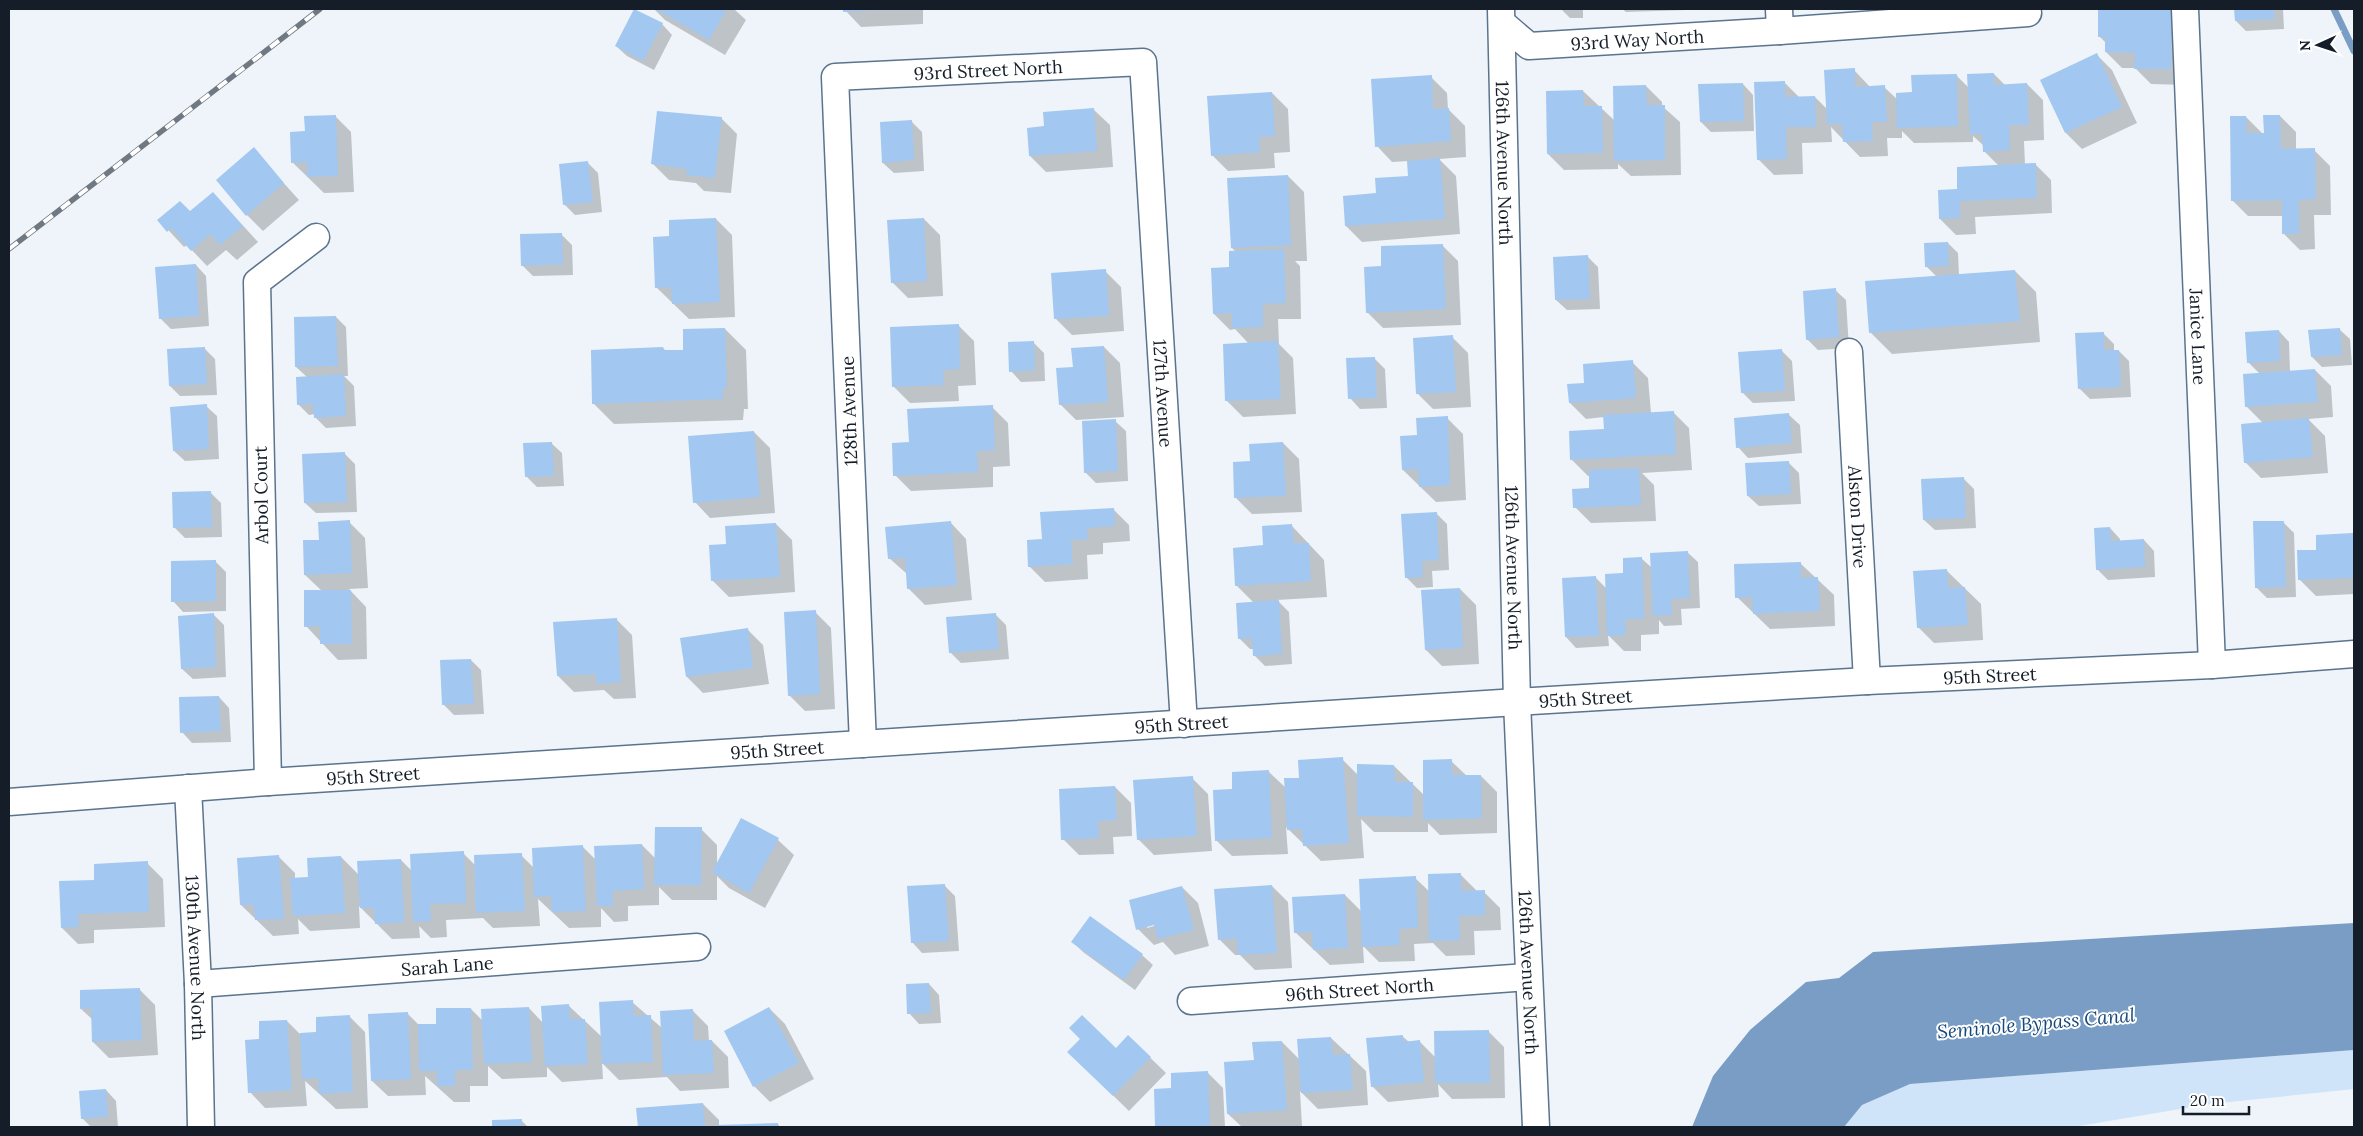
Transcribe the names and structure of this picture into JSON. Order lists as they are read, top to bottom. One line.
{"streets":{"street":["93rd Way North","93rd Street North","126th Avenue North","Janice Lane","127th Avenue","128th Avenue","Arbol Court","Alston Drive","95th Street","130th Avenue North","Sarah Lane","96th Street North"]},"crossings":[["93rd Way North","126th Avenue North"],["93rd Street North","127th Avenue"],["93rd Street North","128th Avenue"],["126th Avenue North","95th Street"],["126th Avenue North","96th Street North"],["Janice Lane","95th Street"],["127th Avenue","95th Street"],["128th Avenue","95th Street"],["Arbol Court","95th Street"],["Alston Drive","95th Street"],["95th Street","130th Avenue North"],["130th Avenue North","Sarah Lane"]],"water":["Seminole Bypass Canal"],"scale_bar":"20 m","north":"left"}
